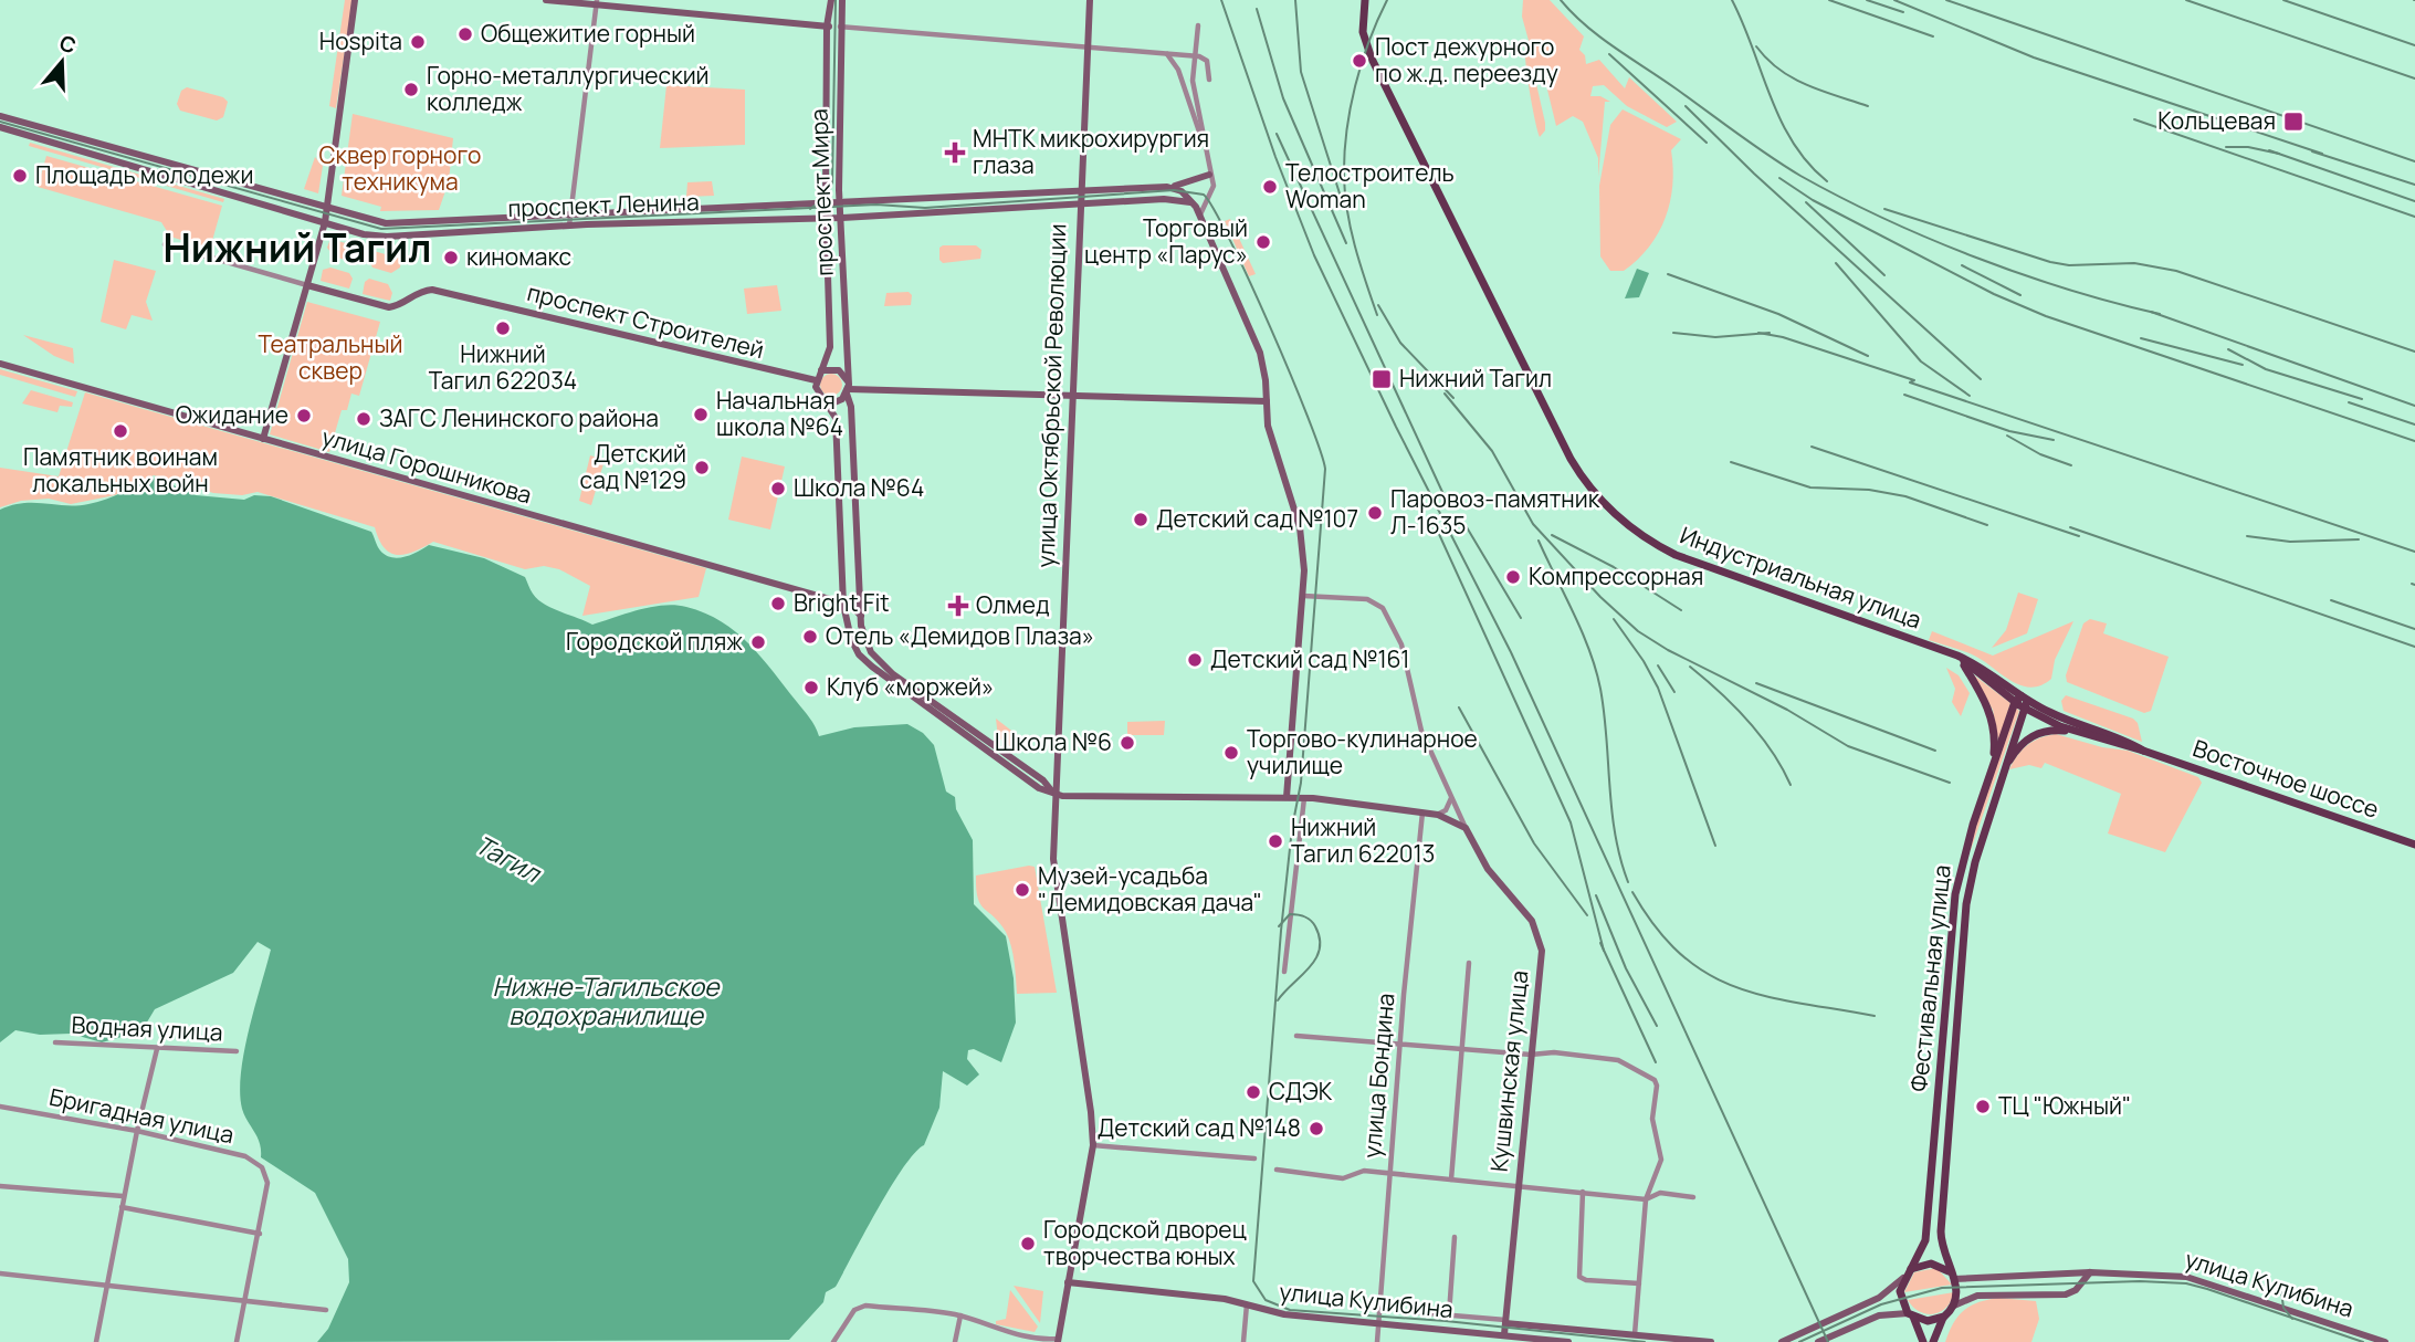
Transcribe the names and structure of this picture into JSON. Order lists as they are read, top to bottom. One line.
{"streets":{"main road":["проспект Мира","проспект Ленина","проспект Строителей","улица Октябрьской Революции","улица Горошникова","Индустриальная улица","Восточное шоссе","Фестивальная улица","Кушвинская улица","улица Кулибина"],"street":["Водная улица","улица Бондина","Бригадная улица"]},"crossings":[["проспект Мира","проспект Ленина"],["проспект Мира","проспект Строителей"],["проспект Мира","улица Октябрьской Революции"],["проспект Ленина","улица Октябрьской Революции"],["улица Октябрьской Революции","улица Кулибина"],["Индустриальная улица","Восточное шоссе"],["Индустриальная улица","Фестивальная улица"],["Восточное шоссе","Фестивальная улица"],["Фестивальная улица","улица Кулибина"],["Кушвинская улица","улица Кулибина"],["улица Бондина","улица Кулибина"]],"districts":["Нижний Тагил"],"water":["Тагил","Нижне-Тагильское водохранилище"],"parks":["Сквер горного техникума","Театральный сквер"],"places":{"other":["Общежитие горный","Hospita","Пост дежурного по ж.д. переезду","Горно-металлургический колледж","Площадь молодежи","Телостроитель Woman","Торговый центр «Парус»","киномакс","Нижний Тагил 622034","Начальная школа №64","Ожидание","ЗАГС Ленинского района","Памятник воинам локальных войн","Детский сад №129","Школа №64","Паровоз-памятник Л-1635","Детский сад №107","Компрессорная","Bright Fit","Отель «Демидов Плаза»","Городской пляж","Детский сад №161","Клуб «моржей»","Школа №6","Торгово-кулинарное училище","Нижний Тагил 622013","Музей-усадьба \"Демидовская дача\"","СДЭК","ТЦ \"Южный\"","Детский сад №148","Городской дворец творчества юных"],"transit":["Кольцевая","Нижний Тагил"],"health":["МНТК микрохирургия глаза","Олмед"]},"north":"top"}
